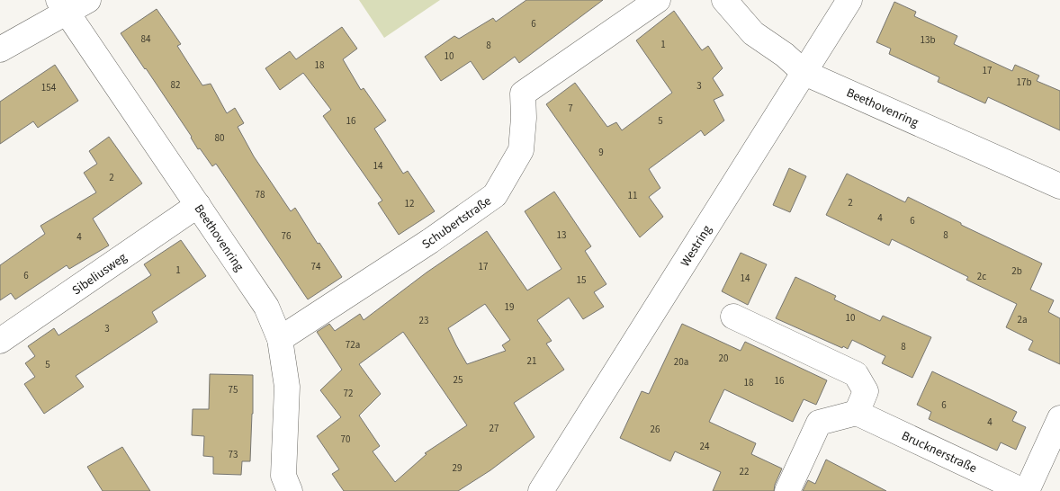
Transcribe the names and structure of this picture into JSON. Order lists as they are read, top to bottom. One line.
{"streets":{"street":["Beethovenring","Schubertstraße","Westring","Sibeliusweg","Brucknerstraße"]},"crossings":[["Beethovenring","Schubertstraße"],["Beethovenring","Westring"],["Beethovenring","Sibeliusweg"]],"house_numbers":["6","84","13b","1","8","10","18","17","17b","82","3","154","7","16","5","80","9","14","2","78","11","2","12","4","6","13","8","76","4","74","17","1","2b","6","2c","14","15","19","10","2a","23","3","72a","8","20","21","20a","5","25","16","18","75","72","6","4","27","26","70","24","73","29","22"]}
